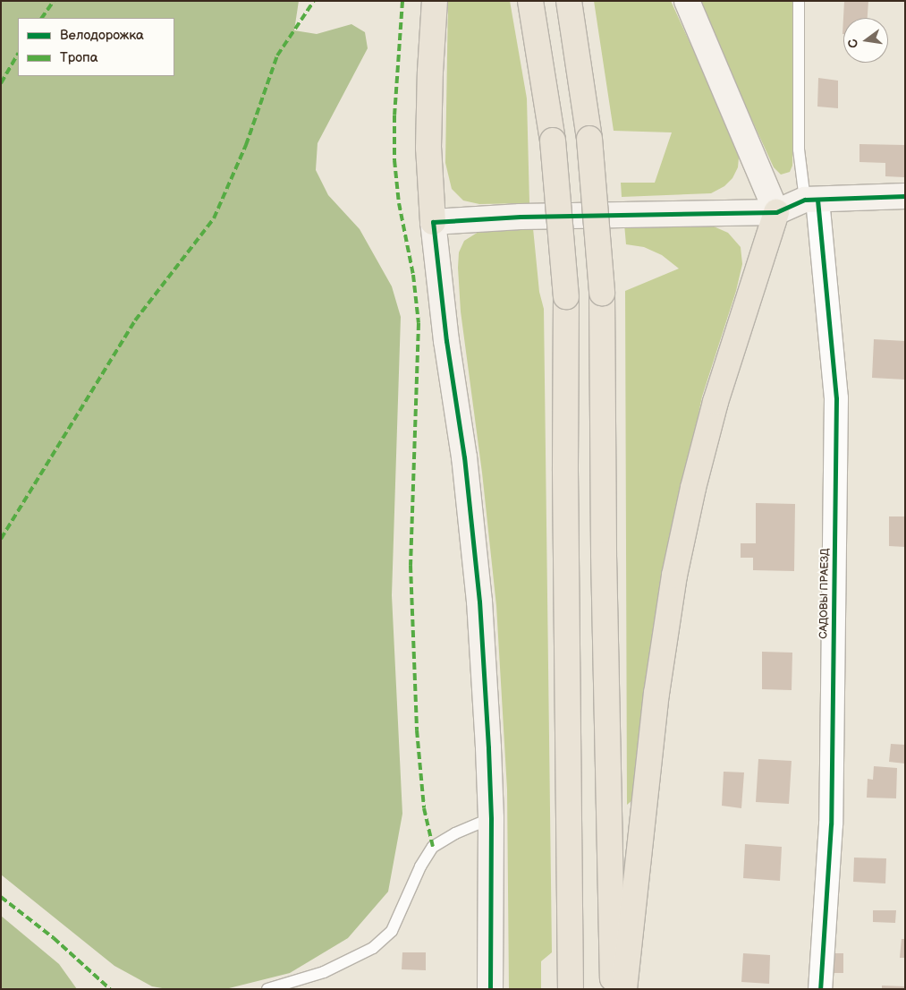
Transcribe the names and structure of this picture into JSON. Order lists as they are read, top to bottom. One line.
{"streets":{"street":["САДОВЫ ПРАЕЗД"]},"legend":["Велодорожка","Тропа"],"north":"left"}
